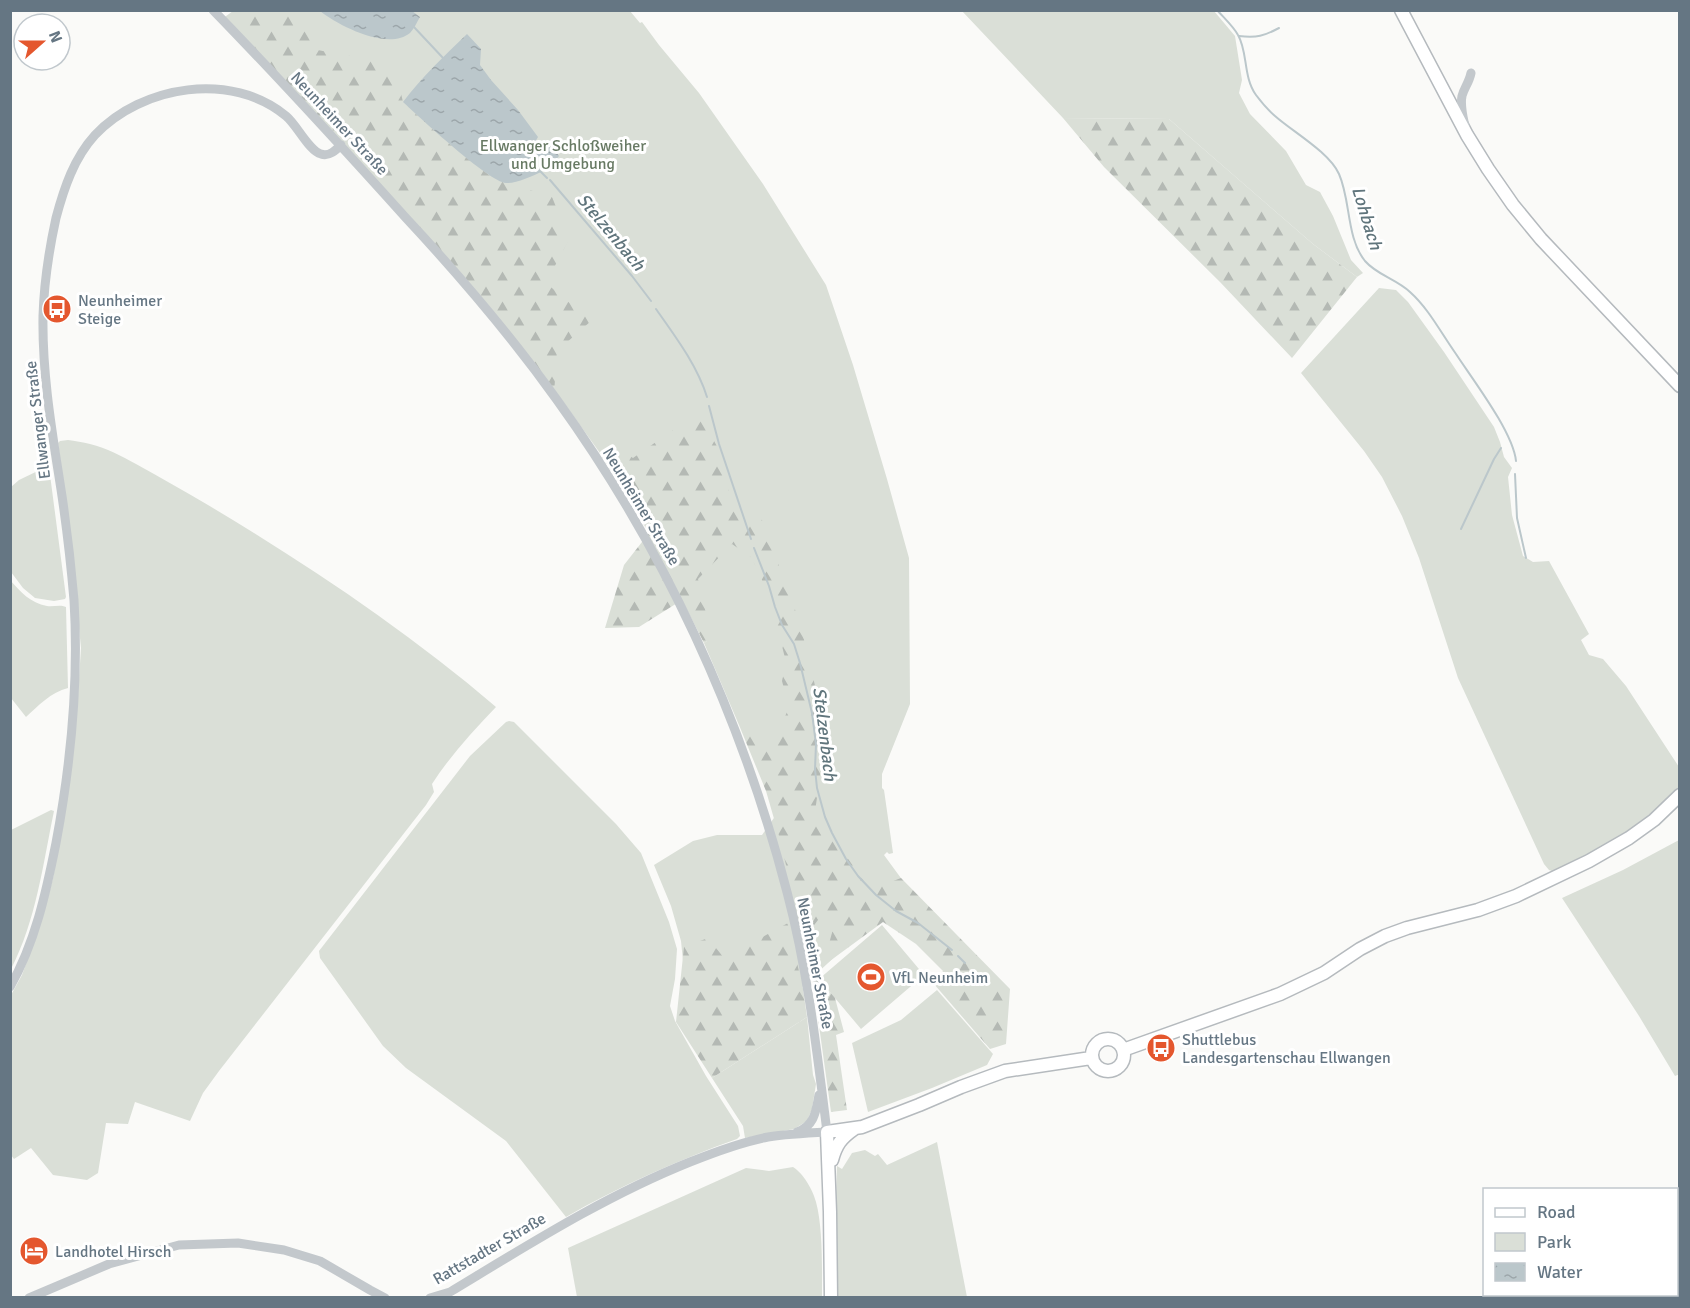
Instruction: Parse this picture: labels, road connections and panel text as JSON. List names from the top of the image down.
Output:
{
  "streets": {
    "street": ["Neunheimer Straße", "Ellwanger Straße", "Rattstadter Straße"]
  },
  "crossings": [
    ["Neunheimer Straße", "Ellwanger Straße"]
  ],
  "water": ["Lohbach", "Stelzenbach"],
  "parks": ["Ellwanger Schloßweiher und Umgebung"],
  "places": {
    "bus stop": ["Neunheimer Steige", "Shuttlebus Landesgartenschau Ellwangen"],
    "sports": ["VfL Neunheim"],
    "hotel": ["Landhotel Hirsch"]
  },
  "legend": ["Road", "Park", "Water"],
  "north": "right"
}
